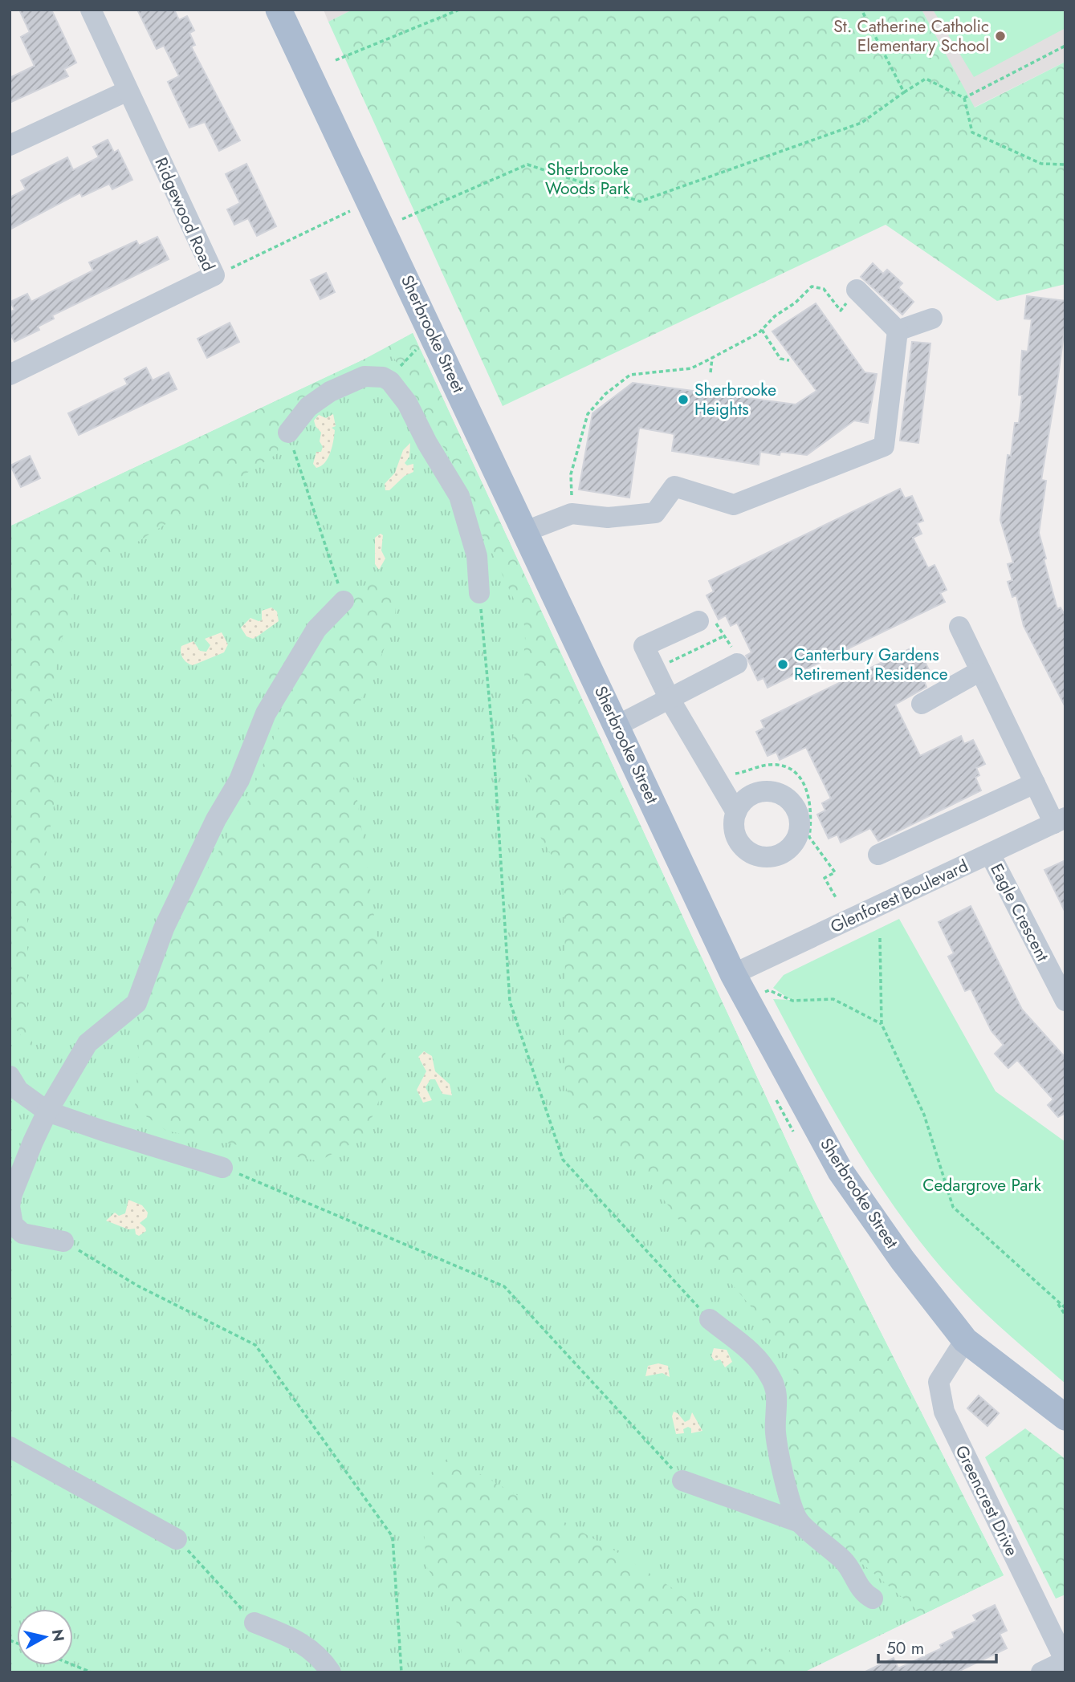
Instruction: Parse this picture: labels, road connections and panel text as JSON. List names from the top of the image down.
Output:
{
  "streets": {
    "main road": ["Sherbrooke Street"],
    "street": [
      "Ridgewood Road",
      "Glenforest Boulevard",
      "Eagle Crescent",
      "Greencrest Drive"
    ]
  },
  "crossings": [
    ["Sherbrooke Street", "Glenforest Boulevard"],
    ["Sherbrooke Street", "Greencrest Drive"],
    ["Glenforest Boulevard", "Eagle Crescent"]
  ],
  "parks": ["Sherbrooke Woods Park", "Cedargrove Park"],
  "places": ["St. Catherine Catholic Elementary School", "Sherbrooke Heights", "Canterbury Gardens Retirement Residence"],
  "scale_bar": "50 m",
  "north": "right"
}
